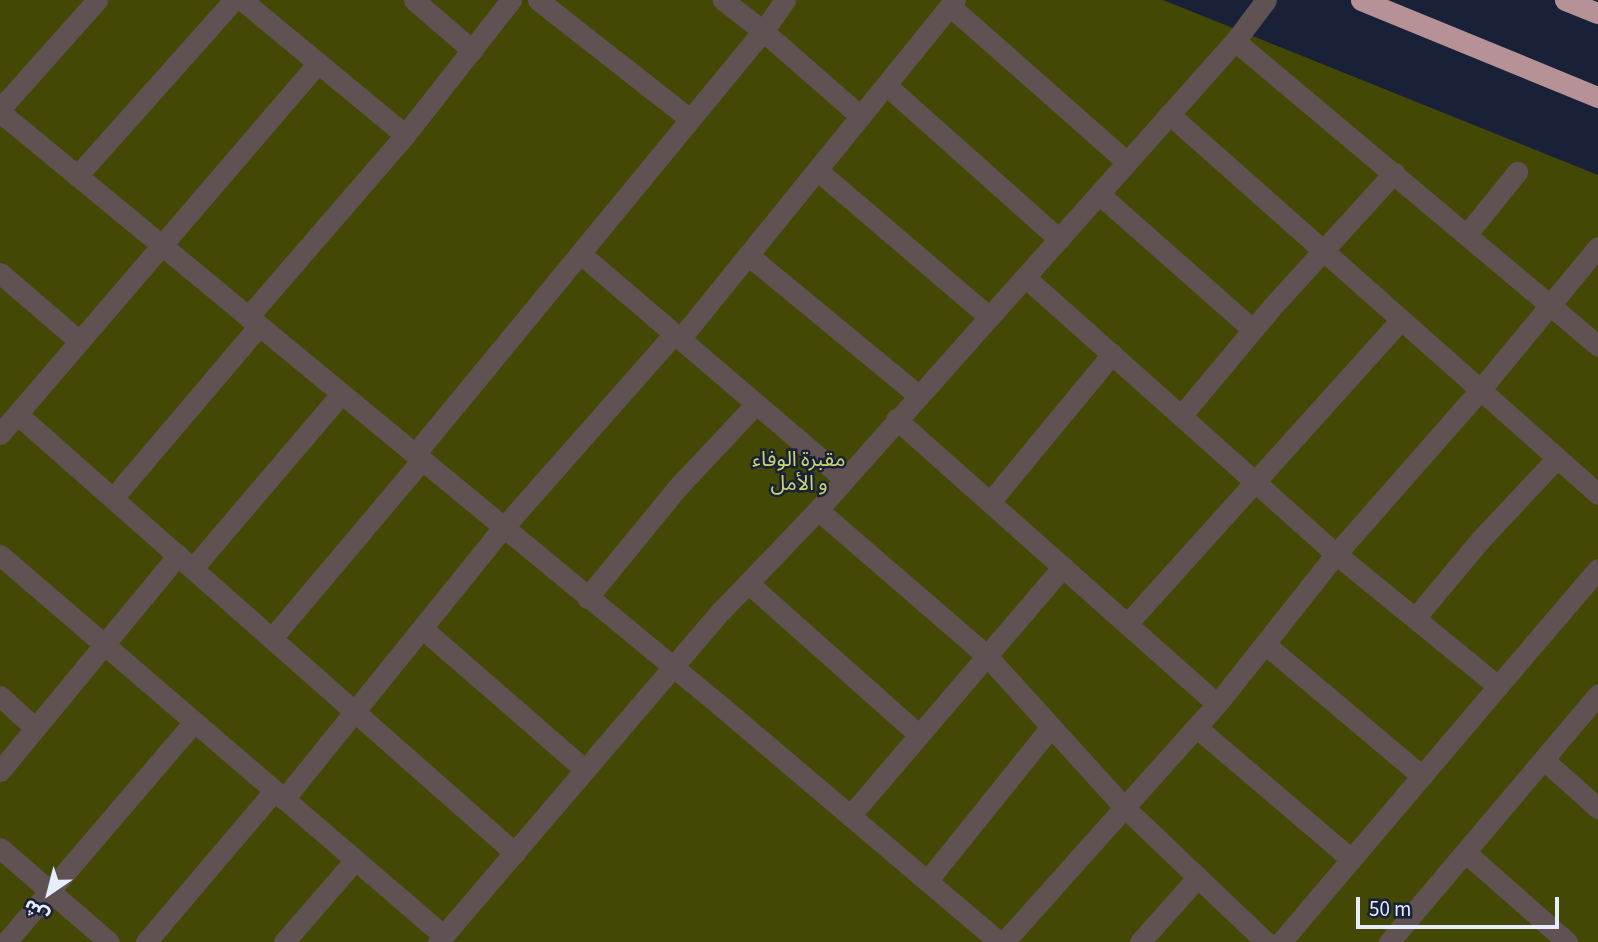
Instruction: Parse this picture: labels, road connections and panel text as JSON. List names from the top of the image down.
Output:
{
  "parks": ["مقبرة الوفاء و الأمل"],
  "scale_bar": "50 m",
  "north": "bottom left"
}
